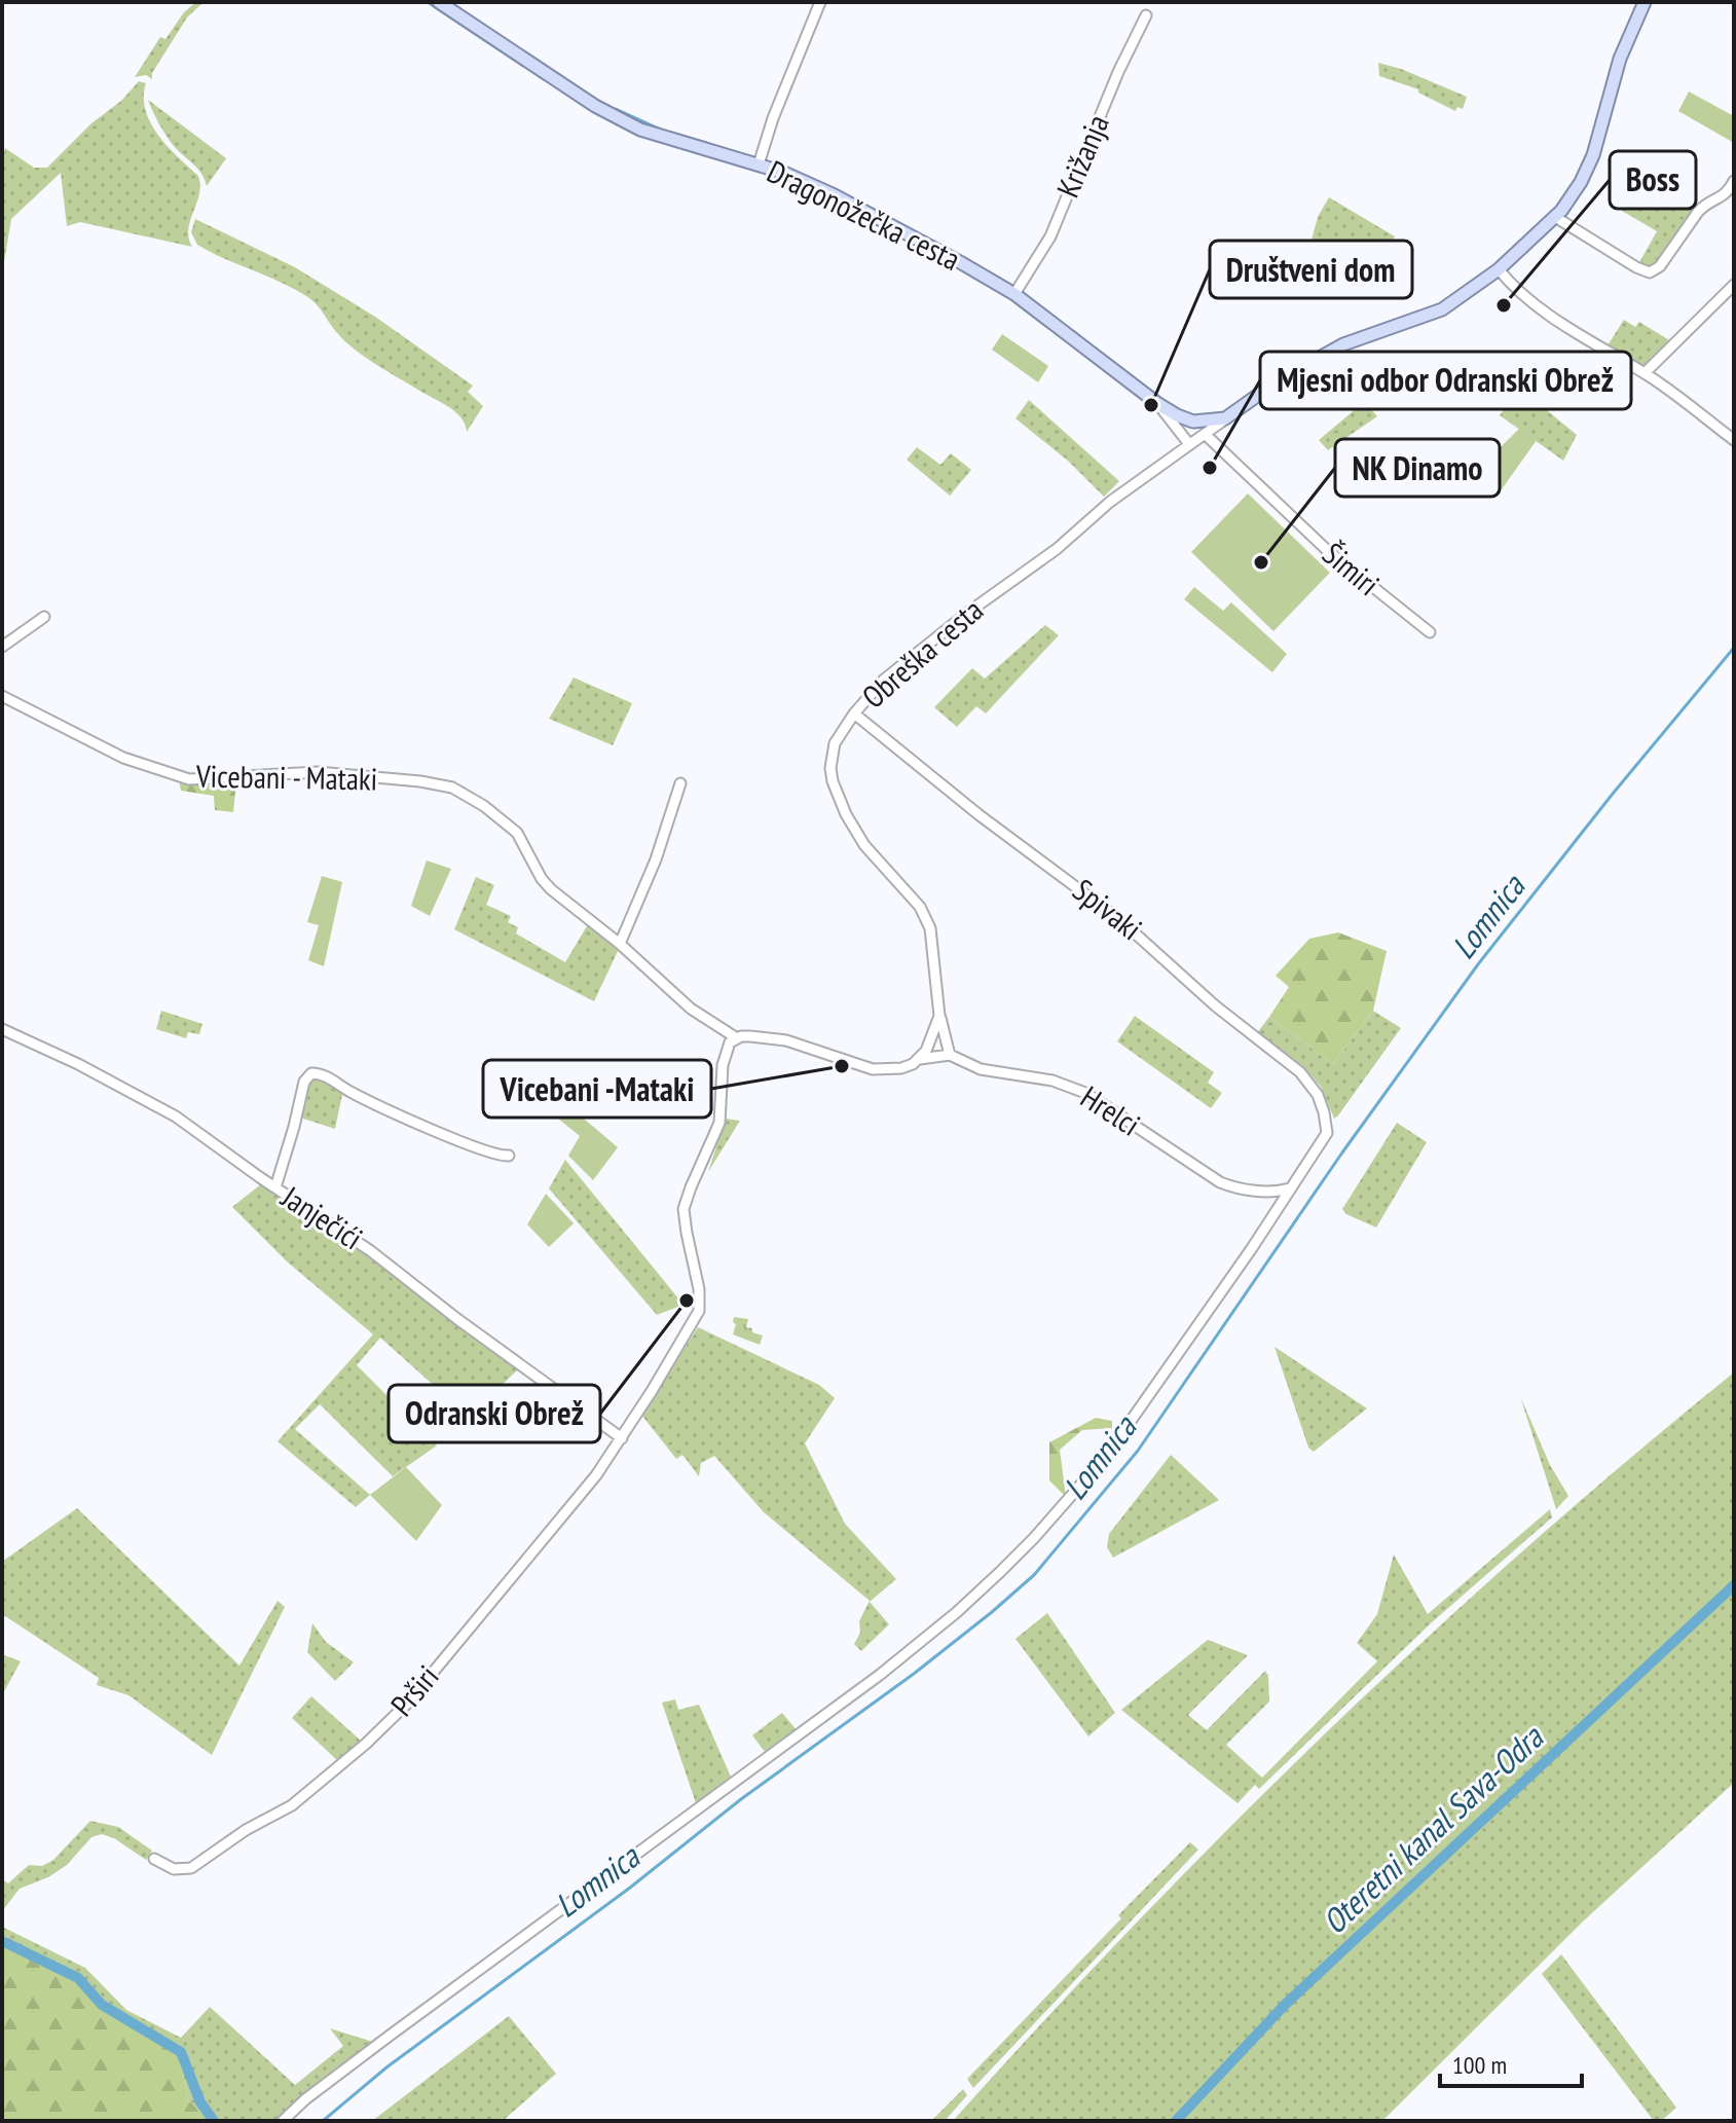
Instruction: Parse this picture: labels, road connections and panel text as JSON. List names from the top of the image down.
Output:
{
  "streets": {
    "main road": ["Dragonožečka cesta", "Obreška cesta"],
    "street": [
      "Križanja",
      "Šimiri",
      "Vicebani - Mataki",
      "Spivaki",
      "Hrelci",
      "Janječići",
      "Prširi"
    ]
  },
  "crossings": [
    ["Križanja", "Dragonožečka cesta"],
    ["Dragonožečka cesta", "Obreška cesta"],
    ["Šimiri", "Obreška cesta"],
    ["Obreška cesta", "Spivaki"],
    ["Spivaki", "Hrelci"],
    ["Janječići", "Prširi"]
  ],
  "water": ["Lomnica", "Oteretni kanal Sava-Odra"],
  "places": [
    "Boss",
    "Društveni dom",
    "Mjesni odbor Odranski Obrež",
    "NK Dinamo",
    "Vicebani -Mataki",
    "Odranski Obrež"
  ],
  "scale_bar": "100 m"
}
